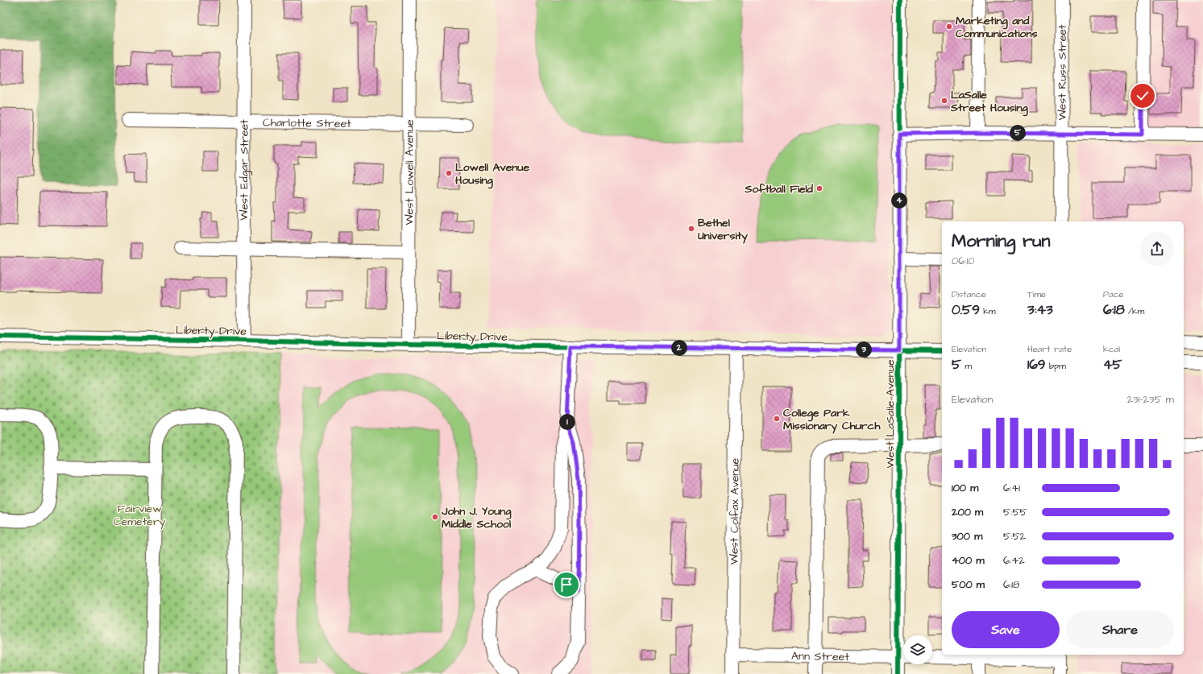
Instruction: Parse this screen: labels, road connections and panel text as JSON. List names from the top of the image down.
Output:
{
  "streets": {
    "street": [
      "West Russ Street",
      "Charlotte Street",
      "West Edgar Street",
      "West Lowell Avenue",
      "Liberty Drive",
      "West LaSalle Avenue",
      "West Colfax Avenue",
      "Ann Street"
    ]
  },
  "crossings": [
    ["Charlotte Street", "West Edgar Street"],
    ["Charlotte Street", "West Lowell Avenue"],
    ["West Edgar Street", "Liberty Drive"],
    ["West Lowell Avenue", "Liberty Drive"],
    ["Liberty Drive", "West LaSalle Avenue"],
    ["Liberty Drive", "West Colfax Avenue"],
    ["West LaSalle Avenue", "Ann Street"],
    ["West Colfax Avenue", "Ann Street"]
  ],
  "parks": ["Fairview Cemetery"],
  "places": [
    "Marketing and Communications",
    "LaSalle Street Housing",
    "Lowell Avenue Housing",
    "Softball Field",
    "Bethel University",
    "College Park Missionary Church",
    "John J. Young Middle School"
  ],
  "page": {
    "pins": [
      "5",
      "4",
      "2",
      "3",
      "1"
    ],
    "heading": ["Morning run", "06:10"],
    "stats": [
      ["Distance", "0.59 km"],
      ["Time", "3:43"],
      ["Pace", "6:18 /km"],
      ["Elevation", "5 m"],
      ["Heart rate", "169 bpm"],
      ["kcal", "45"]
    ],
    "chart": ["Elevation", "231–235 m"],
    "list": [
      {
        "name": "100 m",
        "note": "6:41"
      },
      {
        "name": "200 m",
        "note": "5:55"
      },
      {
        "name": "300 m",
        "note": "5:52"
      },
      {
        "name": "400 m",
        "note": "6:42"
      },
      {
        "name": "500 m",
        "note": "6:18"
      }
    ],
    "buttons": ["Save", "Share"]
  }
}
